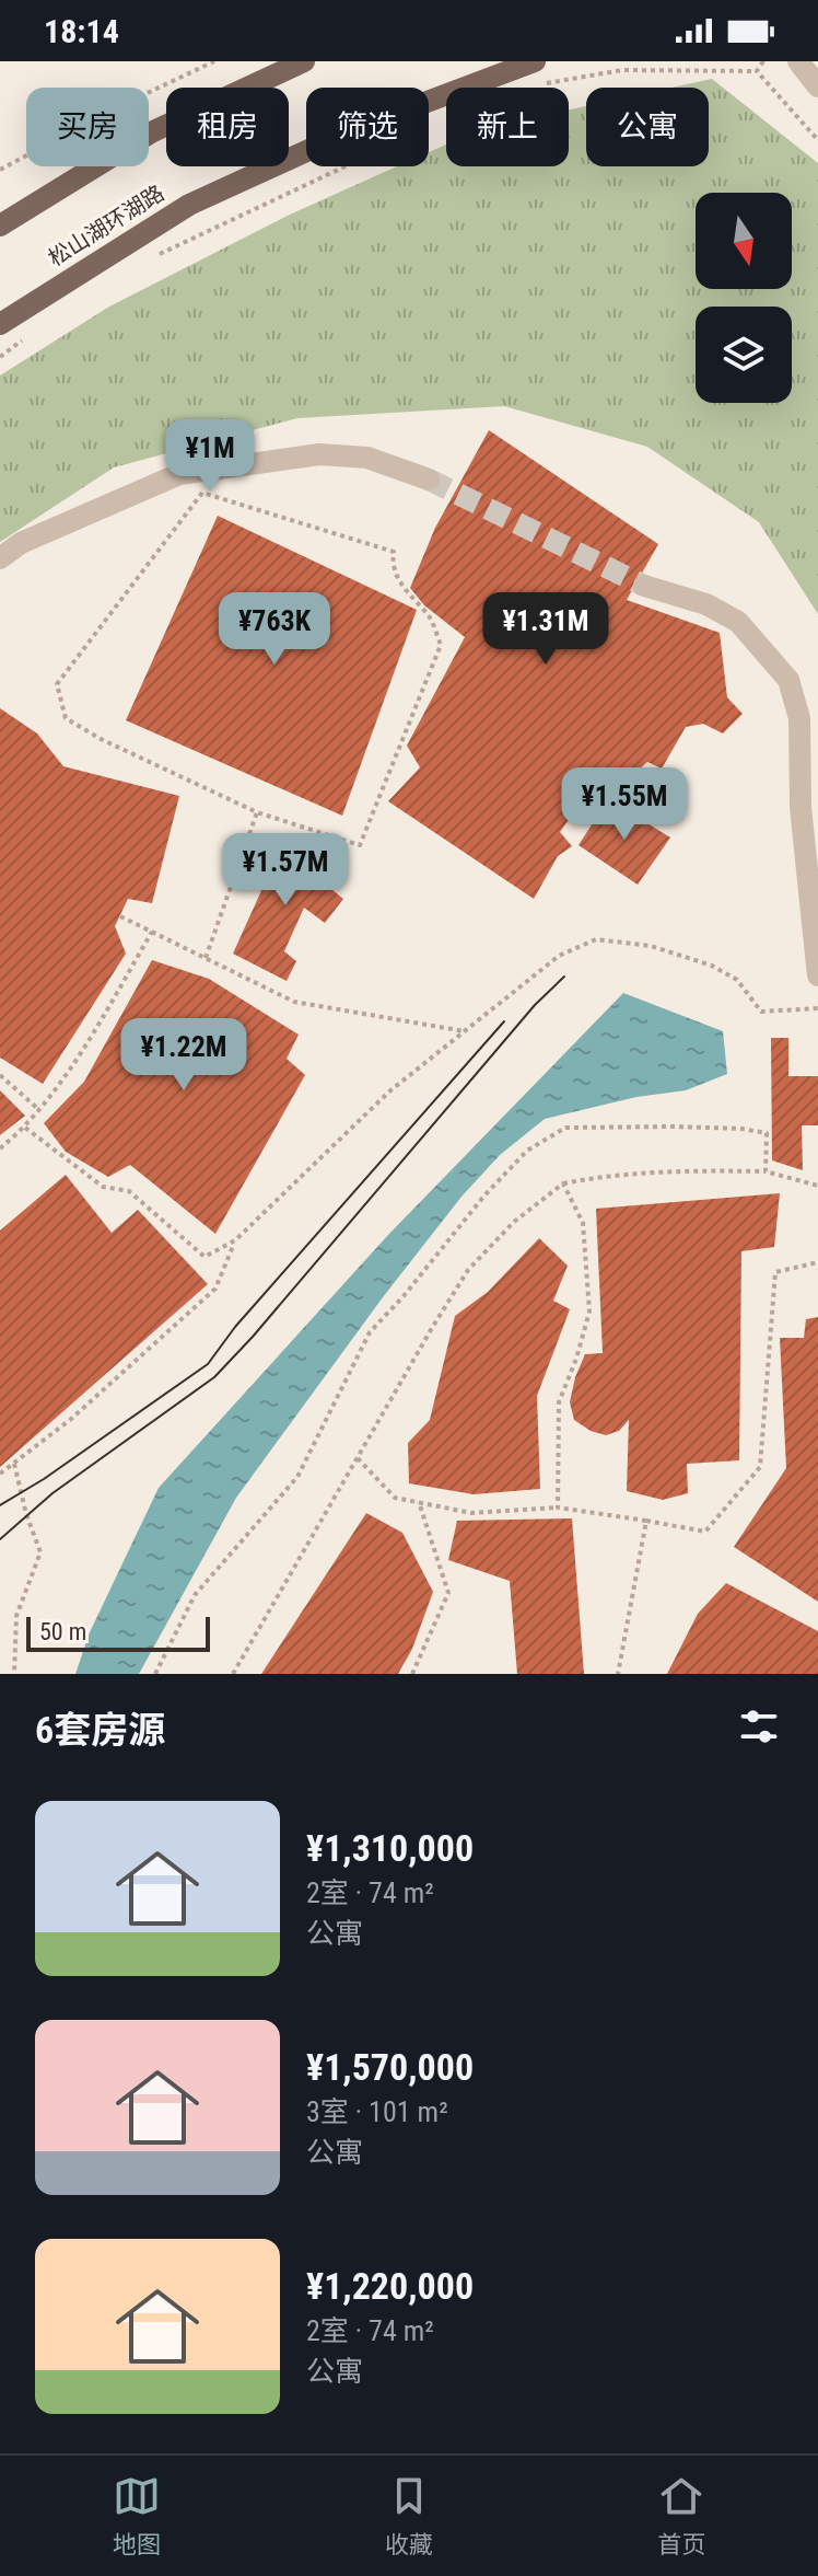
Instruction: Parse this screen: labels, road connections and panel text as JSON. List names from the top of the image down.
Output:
{
  "streets": {
    "main road": ["松山湖环湖路"]
  },
  "scale_bar": "50 m",
  "north": "bottom",
  "page": {
    "status": "18:14",
    "chip": [
      "买房",
      "租房",
      "筛选",
      "新上",
      "公寓"
    ],
    "price": [
      "¥1M",
      "¥763K",
      "¥1.31M",
      "¥1.55M",
      "¥1.57M",
      "¥1.22M"
    ],
    "scale": "50 m",
    "heading": "6套房源",
    "list": [
      {
        "name": "¥1,310,000",
        "note": "2室 · 74 m² · 公寓"
      },
      {
        "name": "¥1,570,000",
        "note": "3室 · 101 m² · 公寓"
      },
      {
        "name": "¥1,220,000",
        "note": "2室 · 74 m² · 公寓"
      }
    ],
    "tabs": ["地图", "收藏", "首页"]
  }
}
